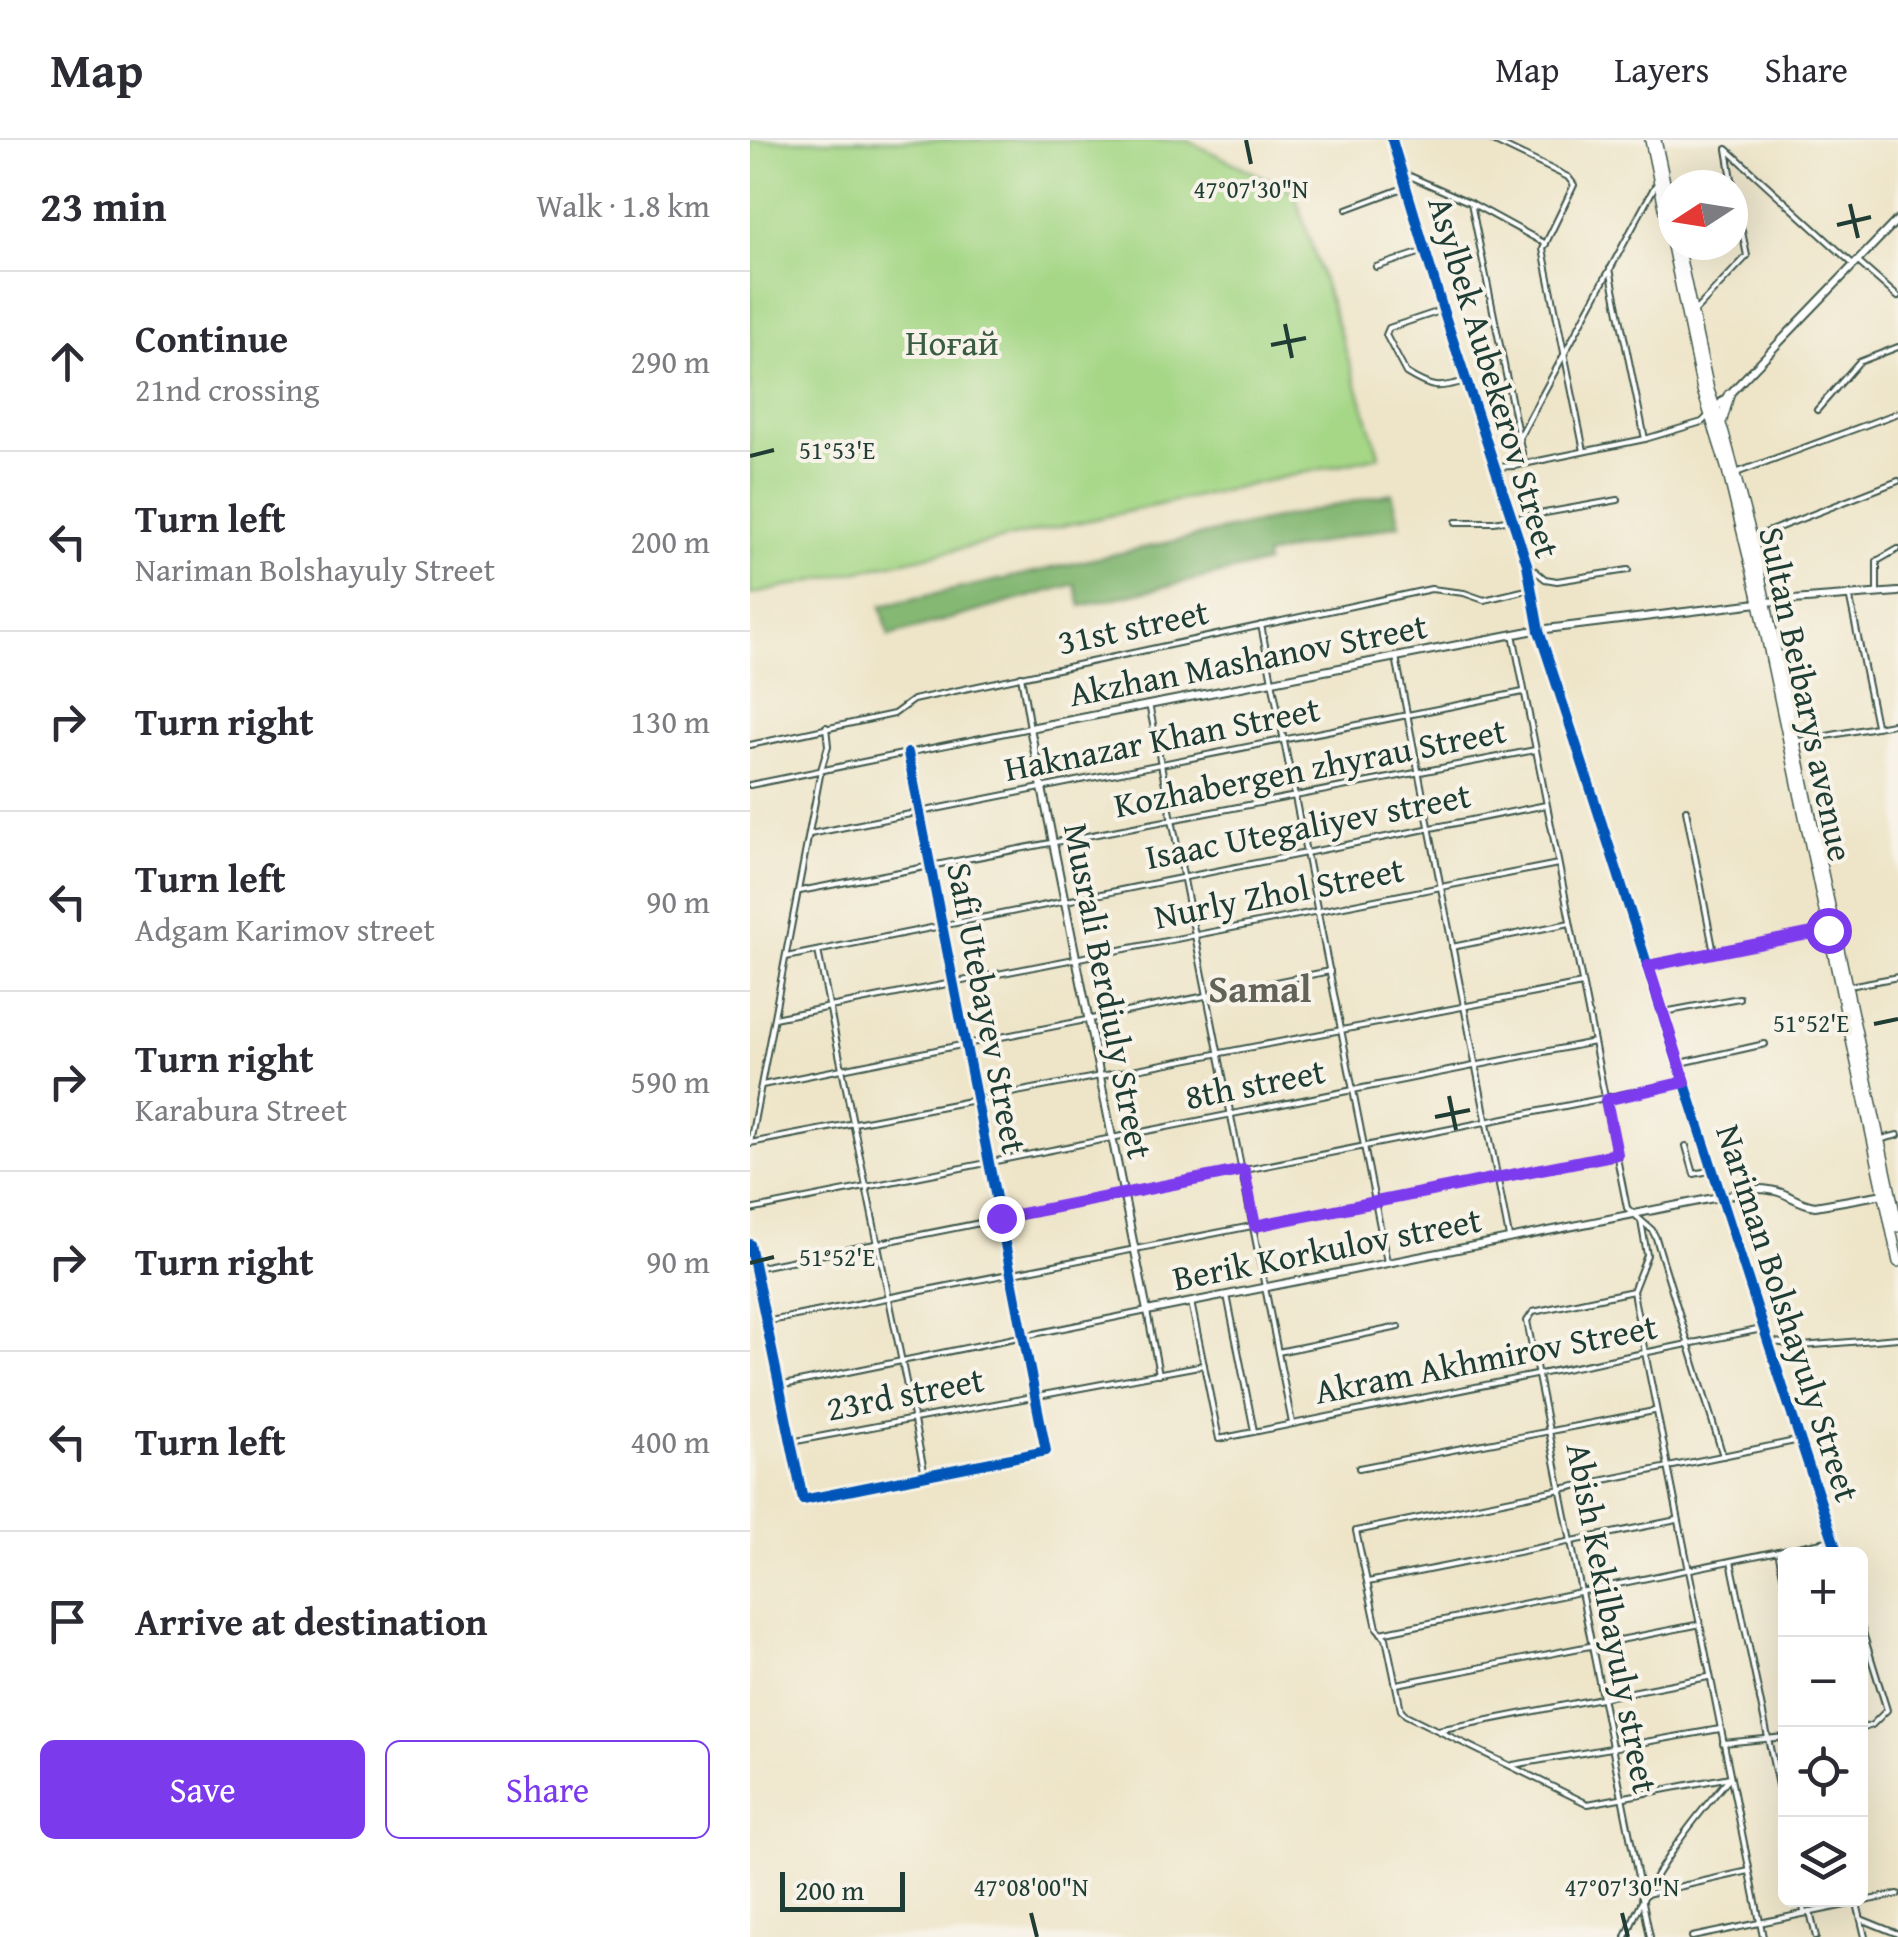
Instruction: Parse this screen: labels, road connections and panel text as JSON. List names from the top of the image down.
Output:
{
  "streets": {
    "main road": ["Sultan Beibarys avenue"],
    "street": [
      "Asylbek Aubekerov Street",
      "31st street",
      "Akzhan Mashanov Street",
      "Haknazar Khan Street",
      "Kozhabergen zhyrau Street",
      "Isaac Utegaliyev street",
      "Nurly Zhol Street",
      "Musrali Berdiuly Street",
      "Safi Utebayev Street",
      "8th street",
      "Berik Korkulov street",
      "Nariman Bolshayuly Street",
      "Akram Akhmirov Street",
      "23rd street",
      "Abish Kekilbayuly street"
    ]
  },
  "crossings": [
    ["Asylbek Aubekerov Street", "31st street"],
    ["Asylbek Aubekerov Street", "Akzhan Mashanov Street"],
    ["Asylbek Aubekerov Street", "Nariman Bolshayuly Street"],
    ["31st street", "Musrali Berdiuly Street"],
    ["Akzhan Mashanov Street", "Sultan Beibarys avenue"],
    ["Akzhan Mashanov Street", "Musrali Berdiuly Street"],
    ["Akzhan Mashanov Street", "Safi Utebayev Street"],
    ["Akzhan Mashanov Street", "Nariman Bolshayuly Street"],
    ["Sultan Beibarys avenue", "Berik Korkulov street"],
    ["Haknazar Khan Street", "Musrali Berdiuly Street"],
    ["Haknazar Khan Street", "Safi Utebayev Street"],
    ["Kozhabergen zhyrau Street", "Musrali Berdiuly Street"],
    ["Kozhabergen zhyrau Street", "Safi Utebayev Street"],
    ["Isaac Utegaliyev street", "Musrali Berdiuly Street"],
    ["Isaac Utegaliyev street", "Safi Utebayev Street"],
    ["Nurly Zhol Street", "Musrali Berdiuly Street"],
    ["Nurly Zhol Street", "Safi Utebayev Street"],
    ["Musrali Berdiuly Street", "8th street"],
    ["Musrali Berdiuly Street", "Berik Korkulov street"],
    ["Musrali Berdiuly Street", "23rd street"],
    ["Safi Utebayev Street", "8th street"],
    ["Safi Utebayev Street", "Berik Korkulov street"],
    ["Safi Utebayev Street", "23rd street"],
    ["Berik Korkulov street", "Nariman Bolshayuly Street"],
    ["Nariman Bolshayuly Street", "Akram Akhmirov Street"],
    ["Akram Akhmirov Street", "23rd street"],
    ["Akram Akhmirov Street", "Abish Kekilbayuly street"]
  ],
  "districts": ["Samal"],
  "parks": ["Ноғай"],
  "scale_bar": "200 m",
  "north": "left",
  "page": {
    "header": "Map",
    "nav": ["Map", "Layers", "Share"],
    "heading": ["23 min", "Walk · 1.8 km"],
    "list": [
      ["Continue", "21nd crossing", "290 m"],
      ["Turn left", "Nariman Bolshayuly Street", "200 m"],
      ["Turn right", "130 m"],
      ["Turn left", "Adgam Karimov street", "90 m"],
      ["Turn right", "Karabura Street", "590 m"],
      ["Turn right", "90 m"],
      ["Turn left", "400 m"],
      "Arrive at destination"
    ],
    "map_buttons": ["+", "−"],
    "buttons": ["Save", "Share"],
    "scale": "200 m"
  },
  "coordinates": [
    "47°07'30\"N",
    "51°53'E",
    "51°52'E",
    "47°08'00\"N"
  ]
}
